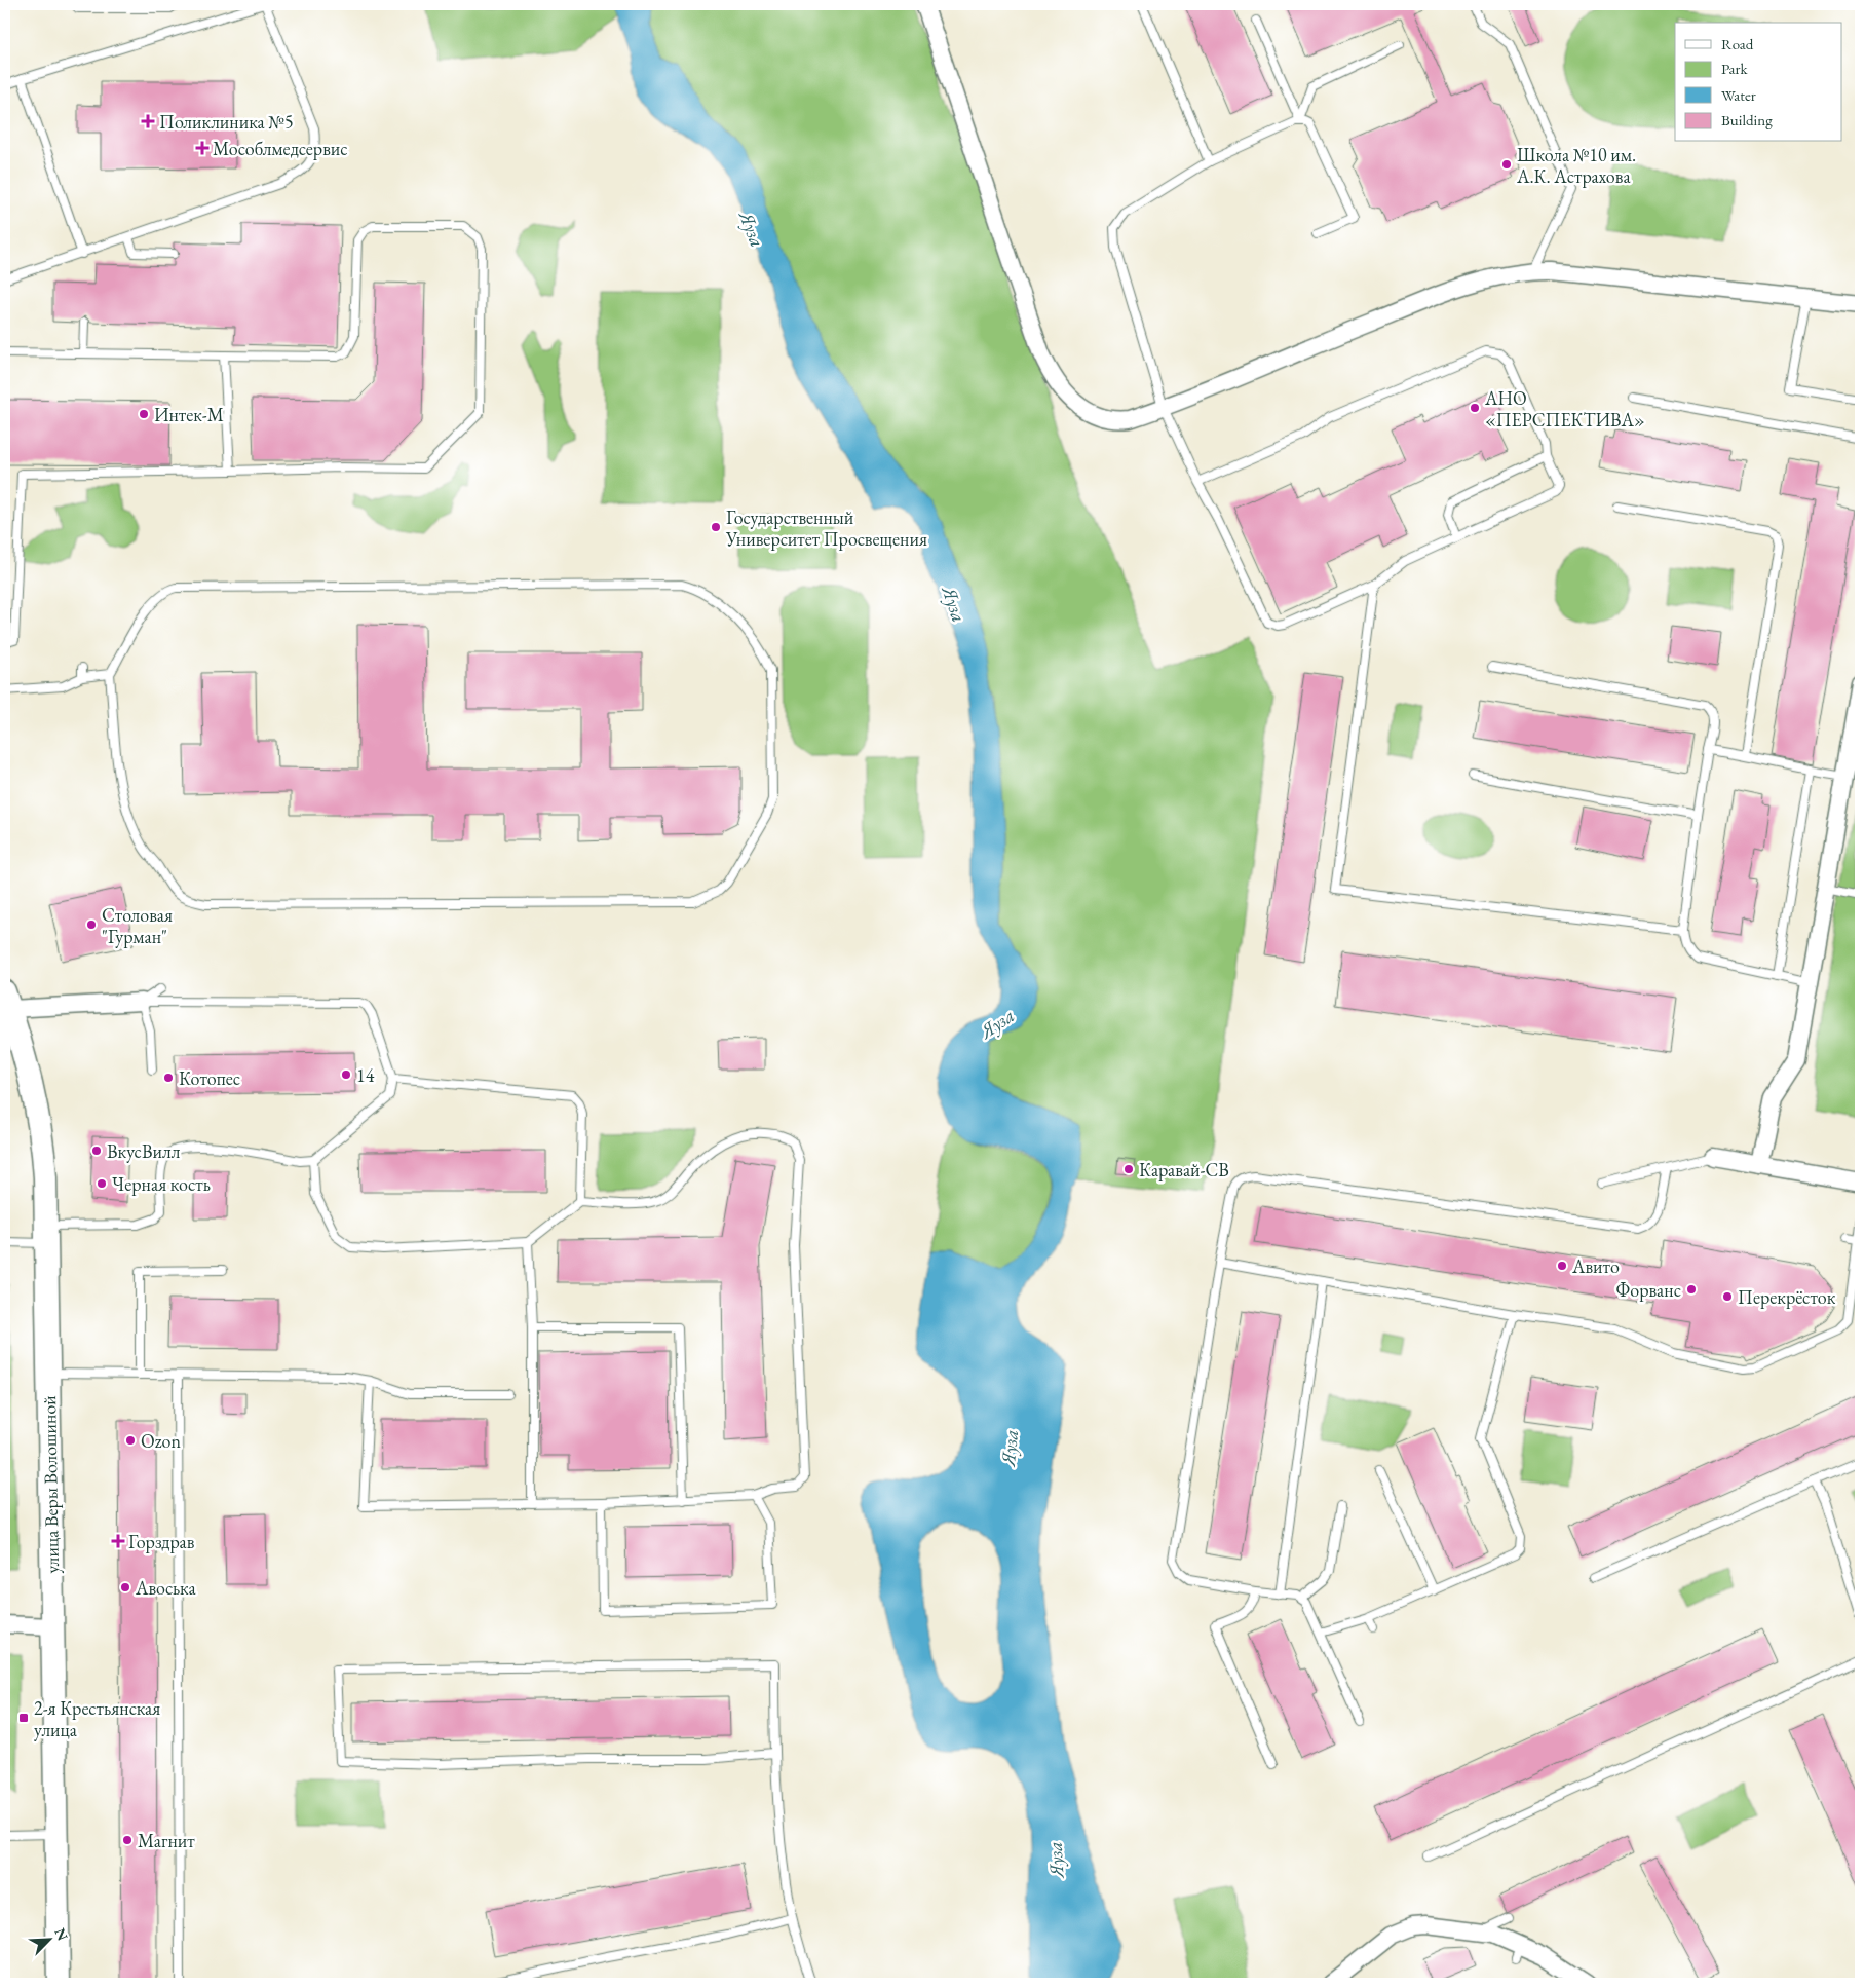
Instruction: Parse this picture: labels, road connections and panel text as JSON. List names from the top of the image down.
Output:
{
  "streets": {
    "street": ["улица Веры Волошиной"]
  },
  "water": ["Яуза"],
  "places": {
    "health": ["Поликлиника №5", "Мособлмедсервис", "Горздрав"],
    "other": [
      "Школа №10 им. А.К. Астрахова",
      "АНО «ПЕРСПЕКТИВА»",
      "Интек-М",
      "Государственный Университет Просвещения",
      "Столовая \"Гурман\"",
      "14",
      "Котопес",
      "ВкусВилл",
      "Каравай-СВ",
      "Черная кость",
      "Авито",
      "Форванс",
      "Перекрёсток",
      "Ozon",
      "Авоська",
      "Магнит"
    ],
    "transit": ["2-я Крестьянская улица"]
  },
  "legend": [
    "Road",
    "Park",
    "Water",
    "Building"
  ],
  "north": "top right"
}
